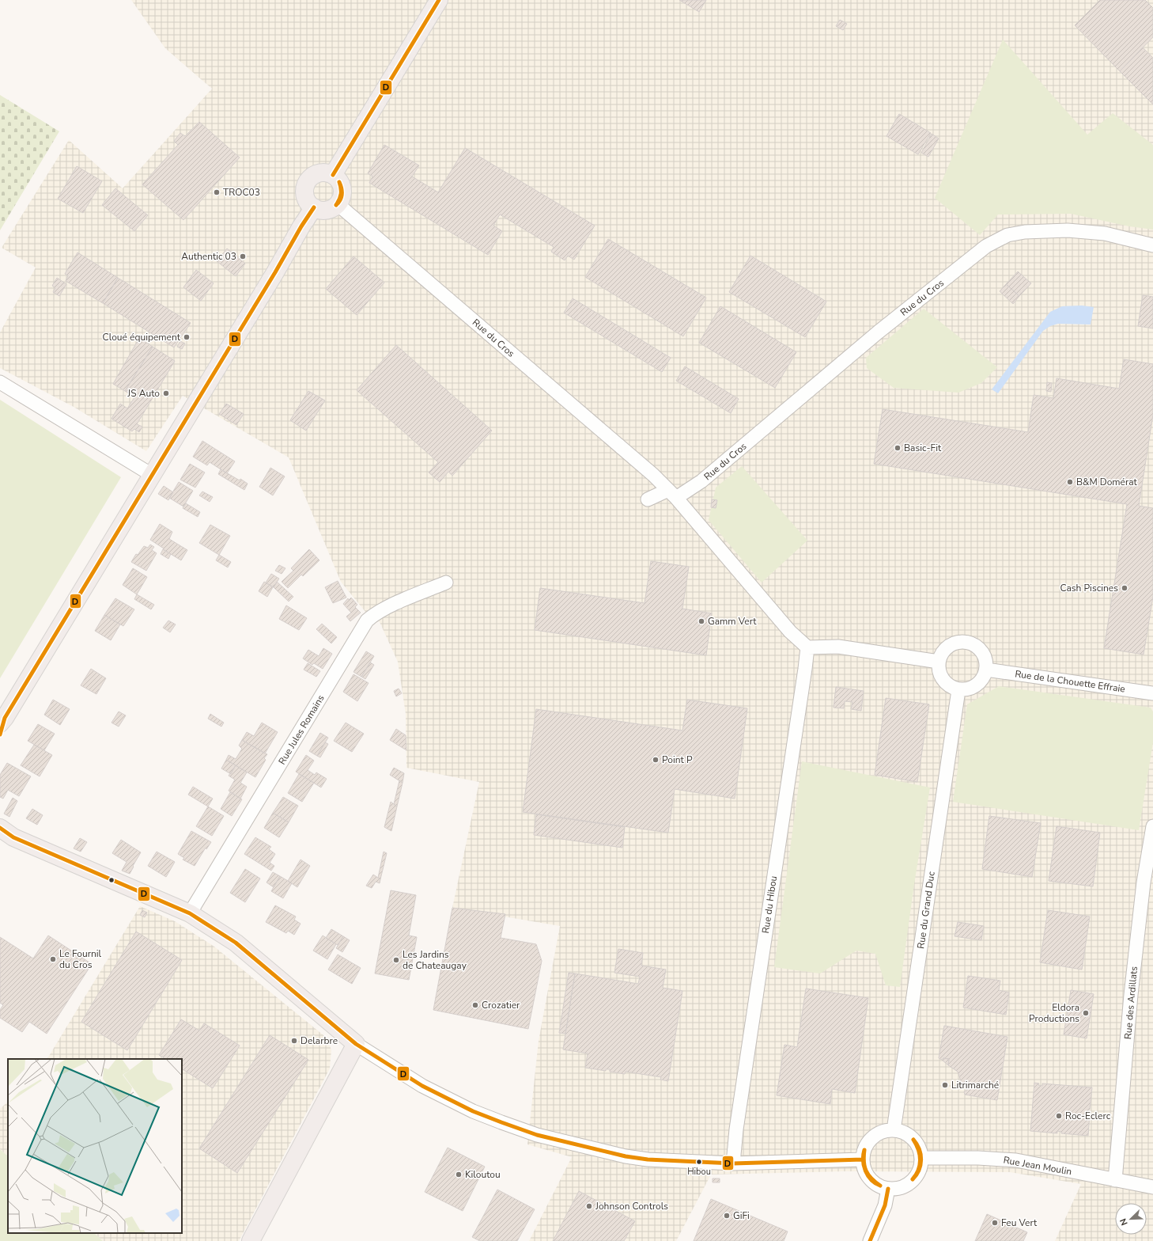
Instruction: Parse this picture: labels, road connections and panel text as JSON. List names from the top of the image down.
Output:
{
  "streets": {
    "street": [
      "Rue du Cros",
      "Rue de la Chouette Effraie",
      "Rue Jules Romains",
      "Rue du Hibou",
      "Rue du Grand Duc",
      "Rue des Ardillats",
      "Rue Jean Moulin"
    ]
  },
  "crossings": [
    ["Rue de la Chouette Effraie", "Rue du Grand Duc"],
    ["Rue du Grand Duc", "Rue Jean Moulin"],
    ["Rue des Ardillats", "Rue Jean Moulin"]
  ],
  "places": [
    "TROC03",
    "Authentic 03",
    "Cloué équipement",
    "JS Auto",
    "Basic-Fit",
    "B&M Domérat",
    "Cash Piscines",
    "Gamm Vert",
    "Point P",
    "Le Fournil du Cros",
    "Les Jardins de Chateaugay",
    "Crozatier",
    "Eldora Productions",
    "Delarbre",
    "Litrimarché",
    "Roc-Eclerc",
    "Hibou",
    "Kiloutou",
    "Johnson Controls",
    "GiFi",
    "Feu Vert"
  ],
  "lines": ["transit line D"],
  "north": "bottom left"
}
